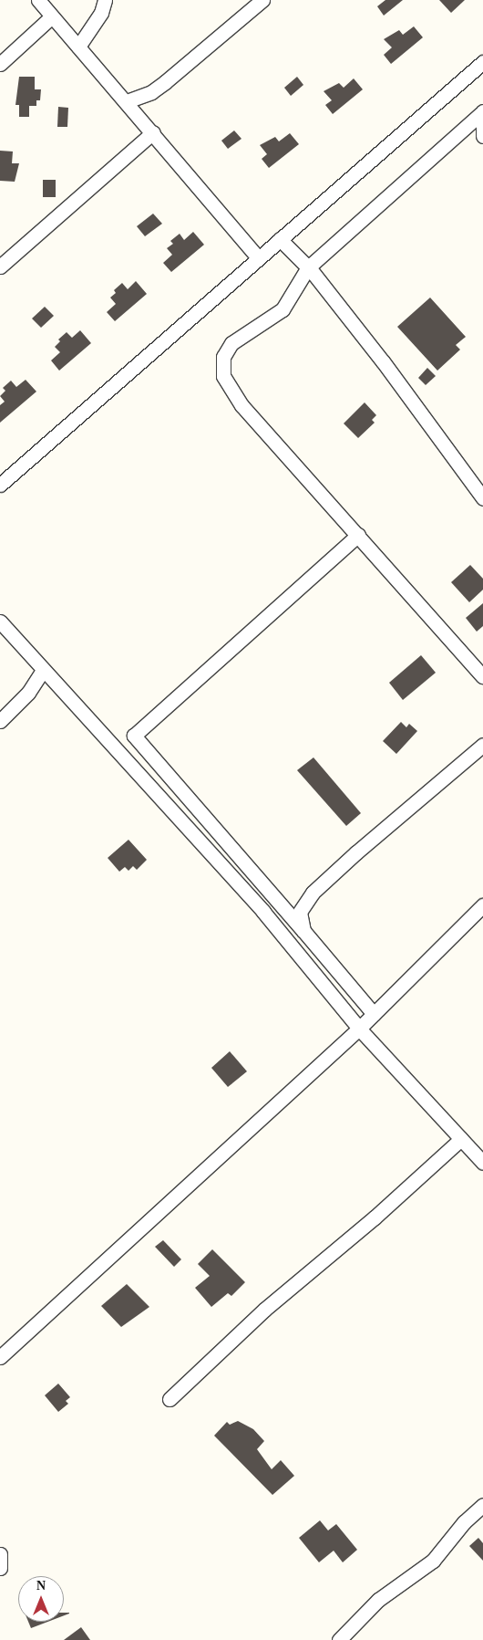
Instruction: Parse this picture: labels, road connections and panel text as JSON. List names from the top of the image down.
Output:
{
  "north": "top"
}
